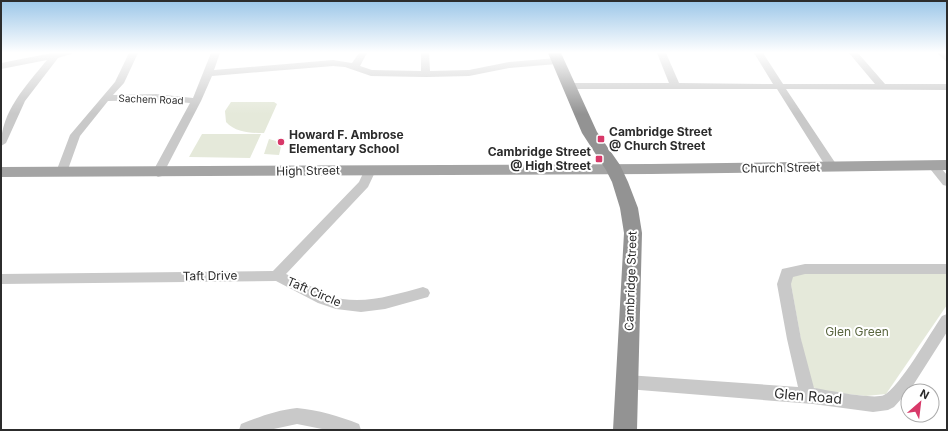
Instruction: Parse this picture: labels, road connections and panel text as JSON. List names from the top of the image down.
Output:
{
  "streets": {
    "highway": ["Cambridge Street"],
    "main road": ["Church Street", "High Street"],
    "street": [
      "Sachem Road",
      "Taft Drive",
      "Taft Circle",
      "Glen Road"
    ]
  },
  "crossings": [
    ["Church Street", "High Street"],
    ["Church Street", "Cambridge Street"],
    ["High Street", "Cambridge Street"],
    ["Taft Drive", "Taft Circle"],
    ["Cambridge Street", "Glen Road"]
  ],
  "parks": ["Glen Green"],
  "places": {
    "transit": ["Cambridge Street @ Church Street", "Cambridge Street @ High Street"],
    "other": ["Howard F. Ambrose Elementary School"]
  },
  "north": "top right"
}
